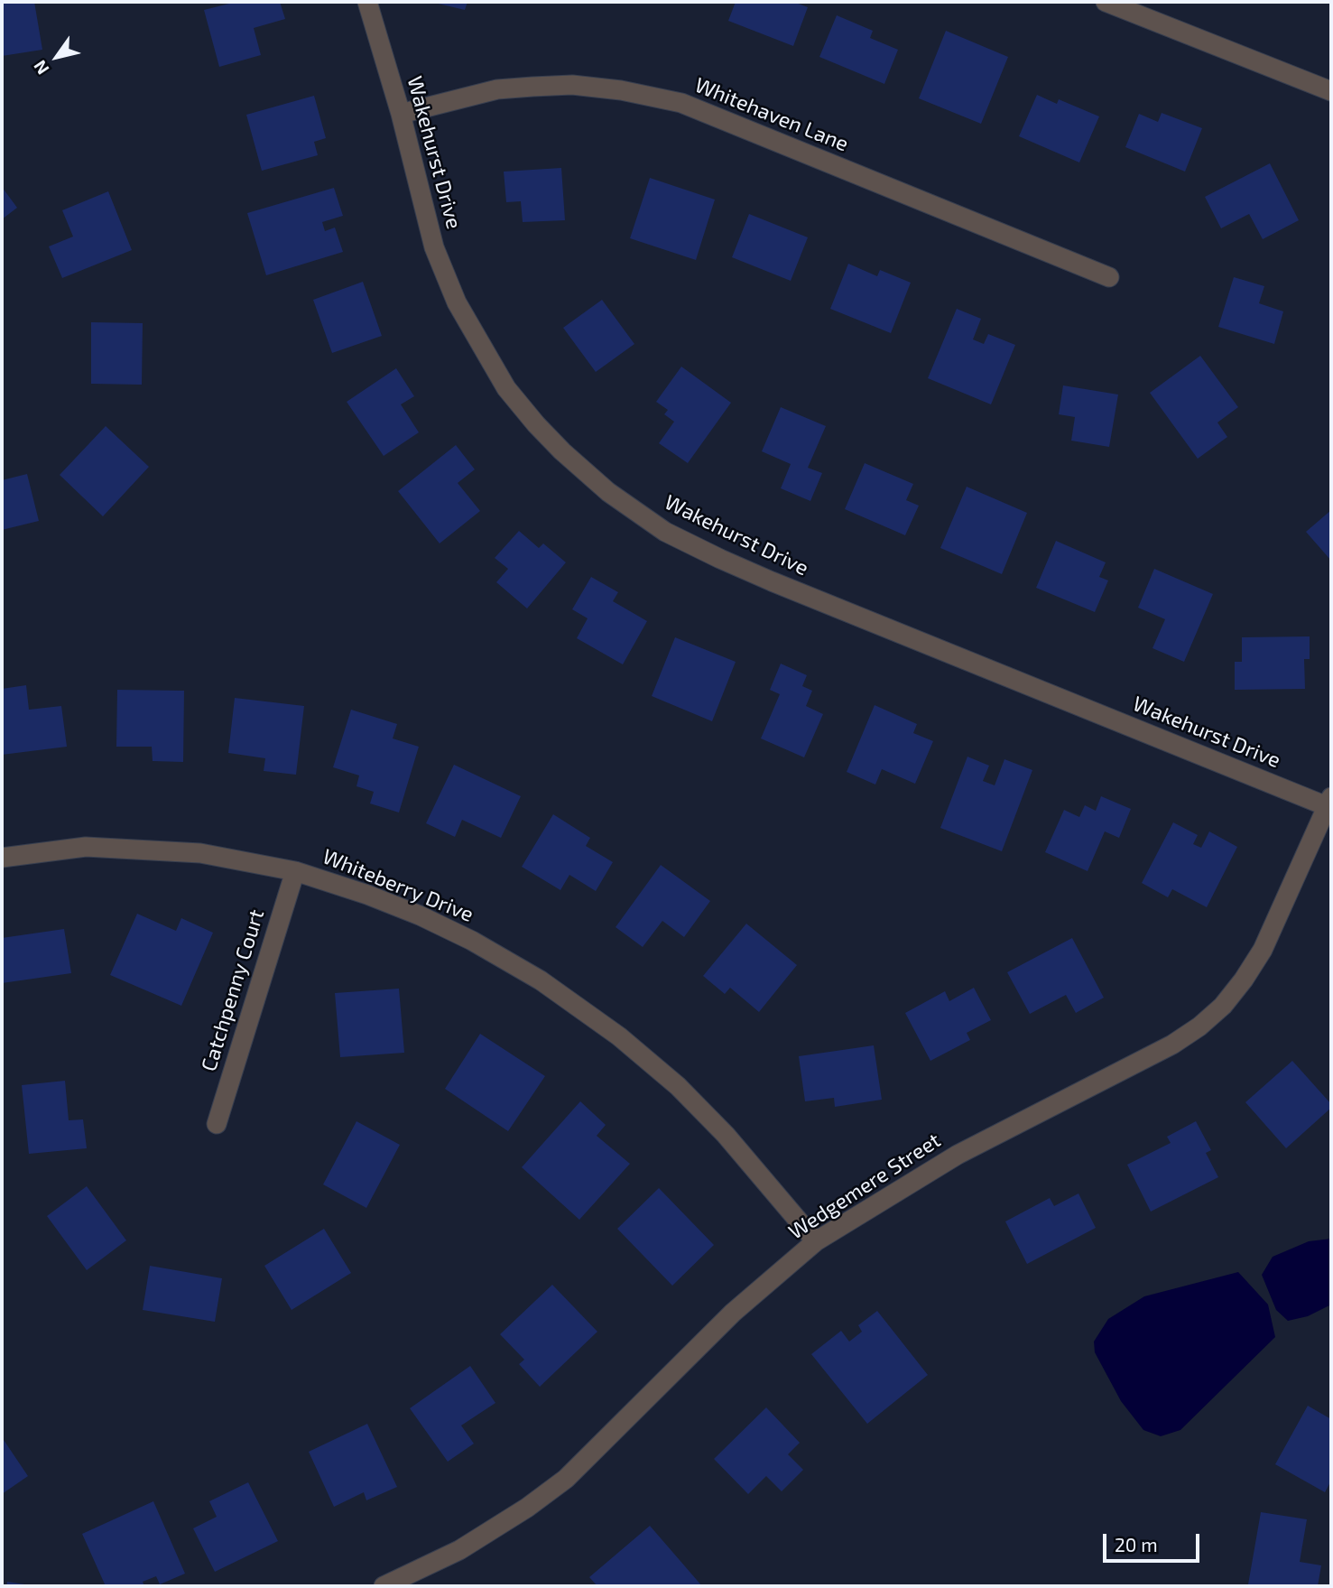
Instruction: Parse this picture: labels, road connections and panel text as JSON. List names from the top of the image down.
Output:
{
  "streets": {
    "street": [
      "Whitehaven Lane",
      "Wakehurst Drive",
      "Whiteberry Drive",
      "Catchpenny Court",
      "Wedgemere Street"
    ]
  },
  "crossings": [
    ["Whitehaven Lane", "Wakehurst Drive"],
    ["Wakehurst Drive", "Wedgemere Street"],
    ["Whiteberry Drive", "Catchpenny Court"],
    ["Whiteberry Drive", "Wedgemere Street"]
  ],
  "scale_bar": "20 m",
  "north": "bottom left"
}
